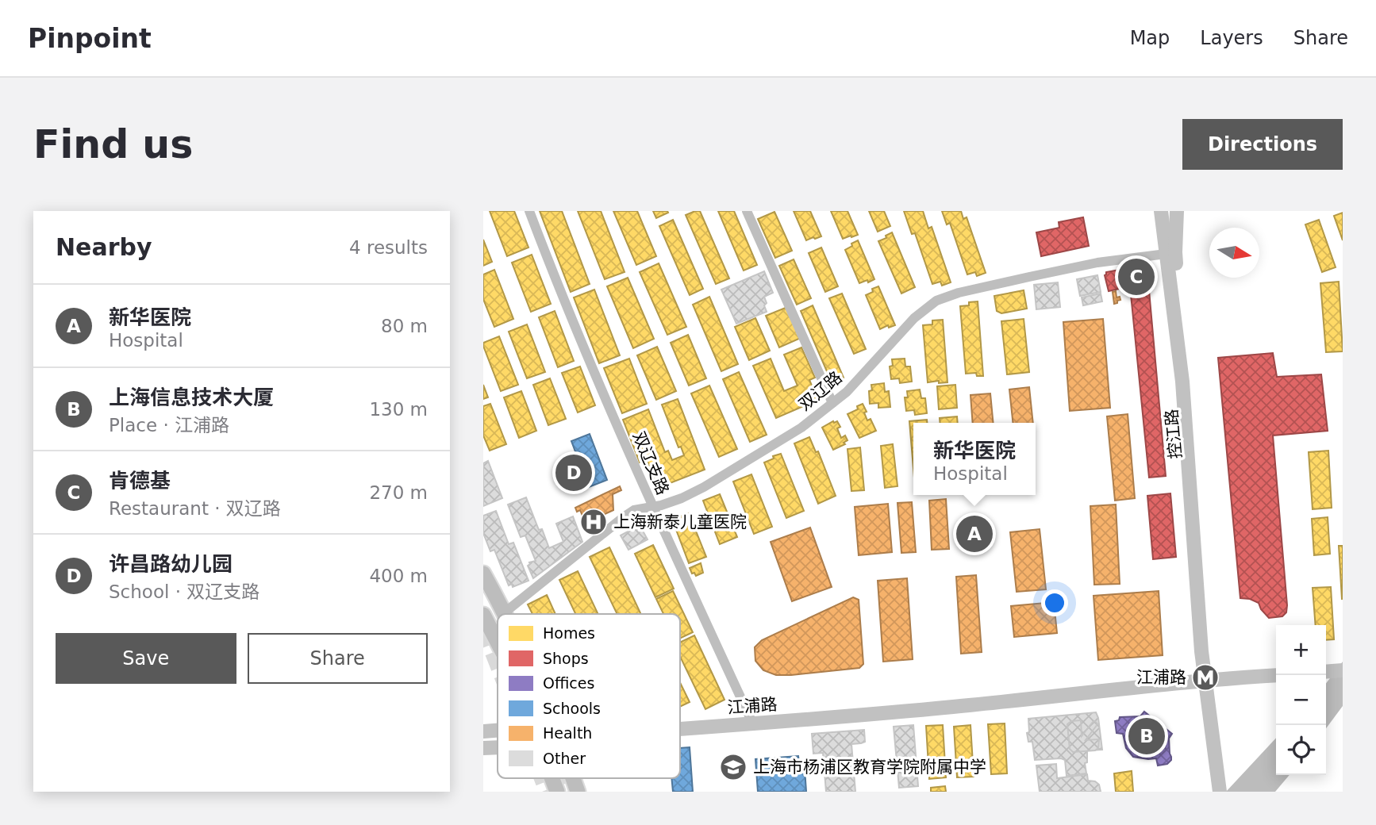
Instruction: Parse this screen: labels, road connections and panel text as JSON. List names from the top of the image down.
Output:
{
  "streets": {
    "main road": ["控江路", "江浦路"],
    "street": ["双辽路", "双辽支路"]
  },
  "crossings": [
    ["双辽路", "控江路"],
    ["双辽路", "双辽支路"],
    ["控江路", "江浦路"],
    ["双辽支路", "江浦路"]
  ],
  "places": {
    "hospital": ["上海新泰儿童医院"],
    "metro station": ["江浦路"],
    "school or university": ["上海市杨浦区教育学院附属中学"]
  },
  "legend": [
    "Homes",
    "Shops",
    "Offices",
    "Schools",
    "Health",
    "Other"
  ],
  "north": "right",
  "page": {
    "header": "Pinpoint",
    "nav": ["Map", "Layers", "Share"],
    "buttons": [
      "Directions",
      ["Save", "Share"]
    ],
    "title": "Find us",
    "heading": ["Nearby", "4 results"],
    "pins": [
      "C",
      "D",
      "A",
      "B"
    ],
    "list": [
      {
        "mark": "A",
        "name": "新华医院",
        "note": "Hospital",
        "value": "80 m"
      },
      {
        "mark": "B",
        "name": "上海信息技术大厦",
        "note": "Place · 江浦路",
        "value": "130 m"
      },
      {
        "mark": "C",
        "name": "肯德基",
        "note": "Restaurant · 双辽路",
        "value": "270 m"
      },
      {
        "mark": "D",
        "name": "许昌路幼儿园",
        "note": "School · 双辽支路",
        "value": "400 m"
      }
    ],
    "popup": ["新华医院", "Hospital"],
    "map_buttons": ["+", "−"]
  }
}
